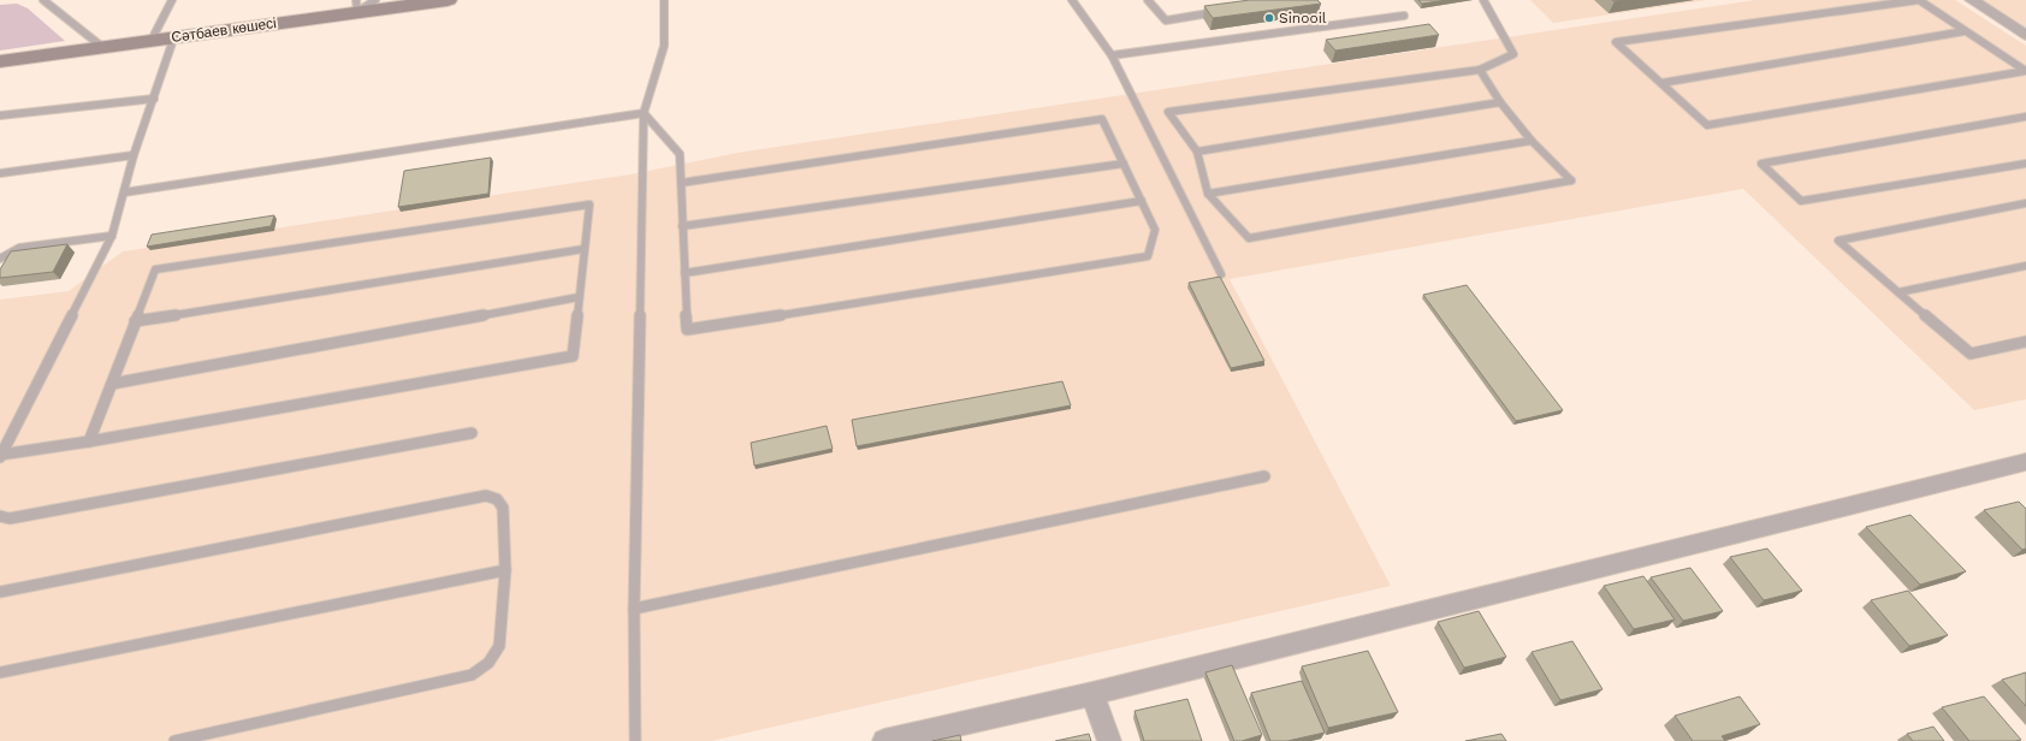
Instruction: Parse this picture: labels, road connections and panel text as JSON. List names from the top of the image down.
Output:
{
  "streets": {
    "main road": ["Сәтбаев көшесі"]
  },
  "places": ["Sinooil"]
}
